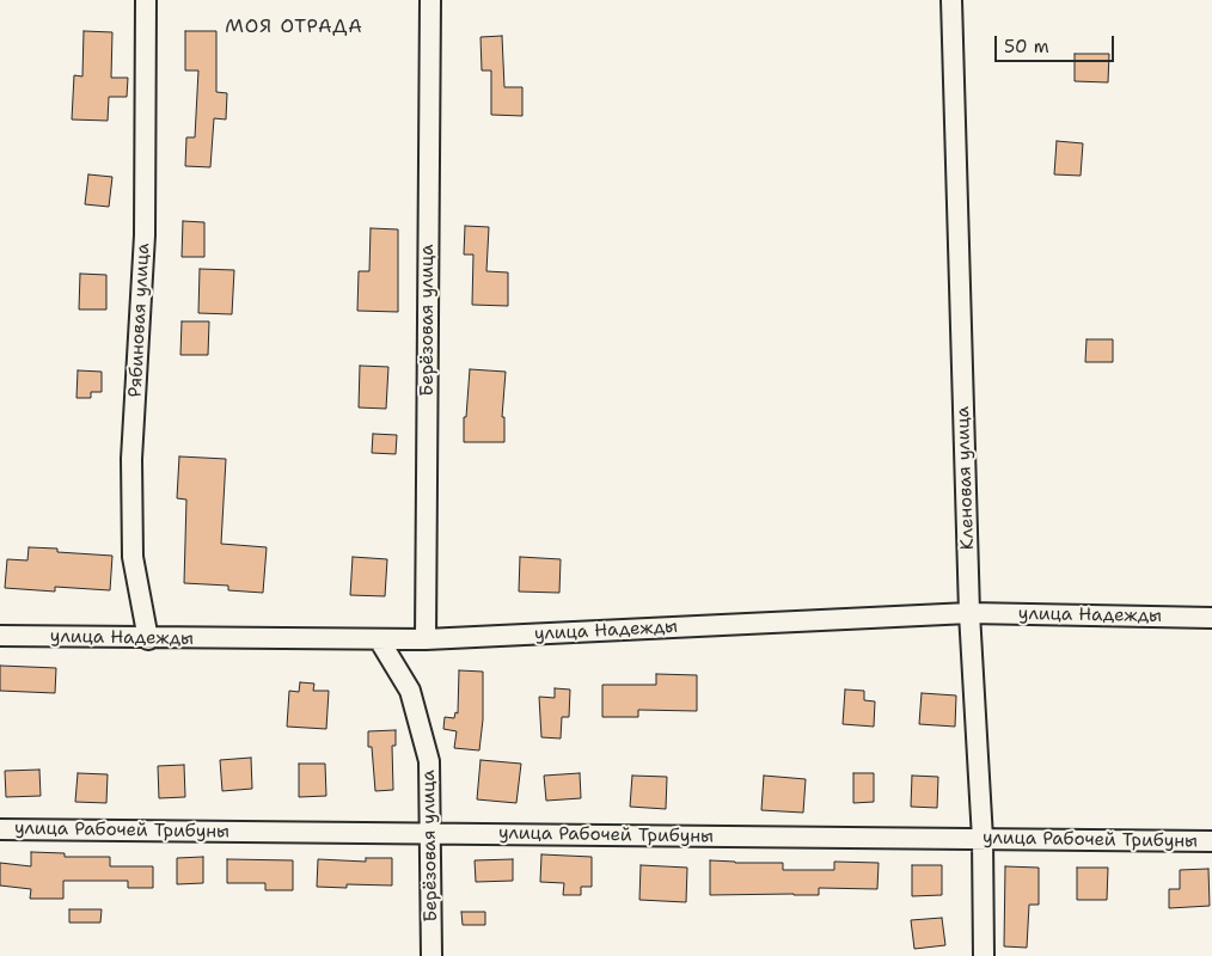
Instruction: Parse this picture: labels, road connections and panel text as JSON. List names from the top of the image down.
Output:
{
  "streets": {
    "street": [
      "Рябиновая улица",
      "Берёзовая улица",
      "Кленовая улица",
      "улица Надежды",
      "улица Рабочей Трибуны"
    ]
  },
  "crossings": [
    ["Рябиновая улица", "улица Надежды"],
    ["Берёзовая улица", "улица Надежды"],
    ["Берёзовая улица", "улица Рабочей Трибуны"],
    ["Кленовая улица", "улица Надежды"],
    ["Кленовая улица", "улица Рабочей Трибуны"]
  ],
  "districts": ["МОЯ ОТРАДА"],
  "scale_bar": "50 m"
}
